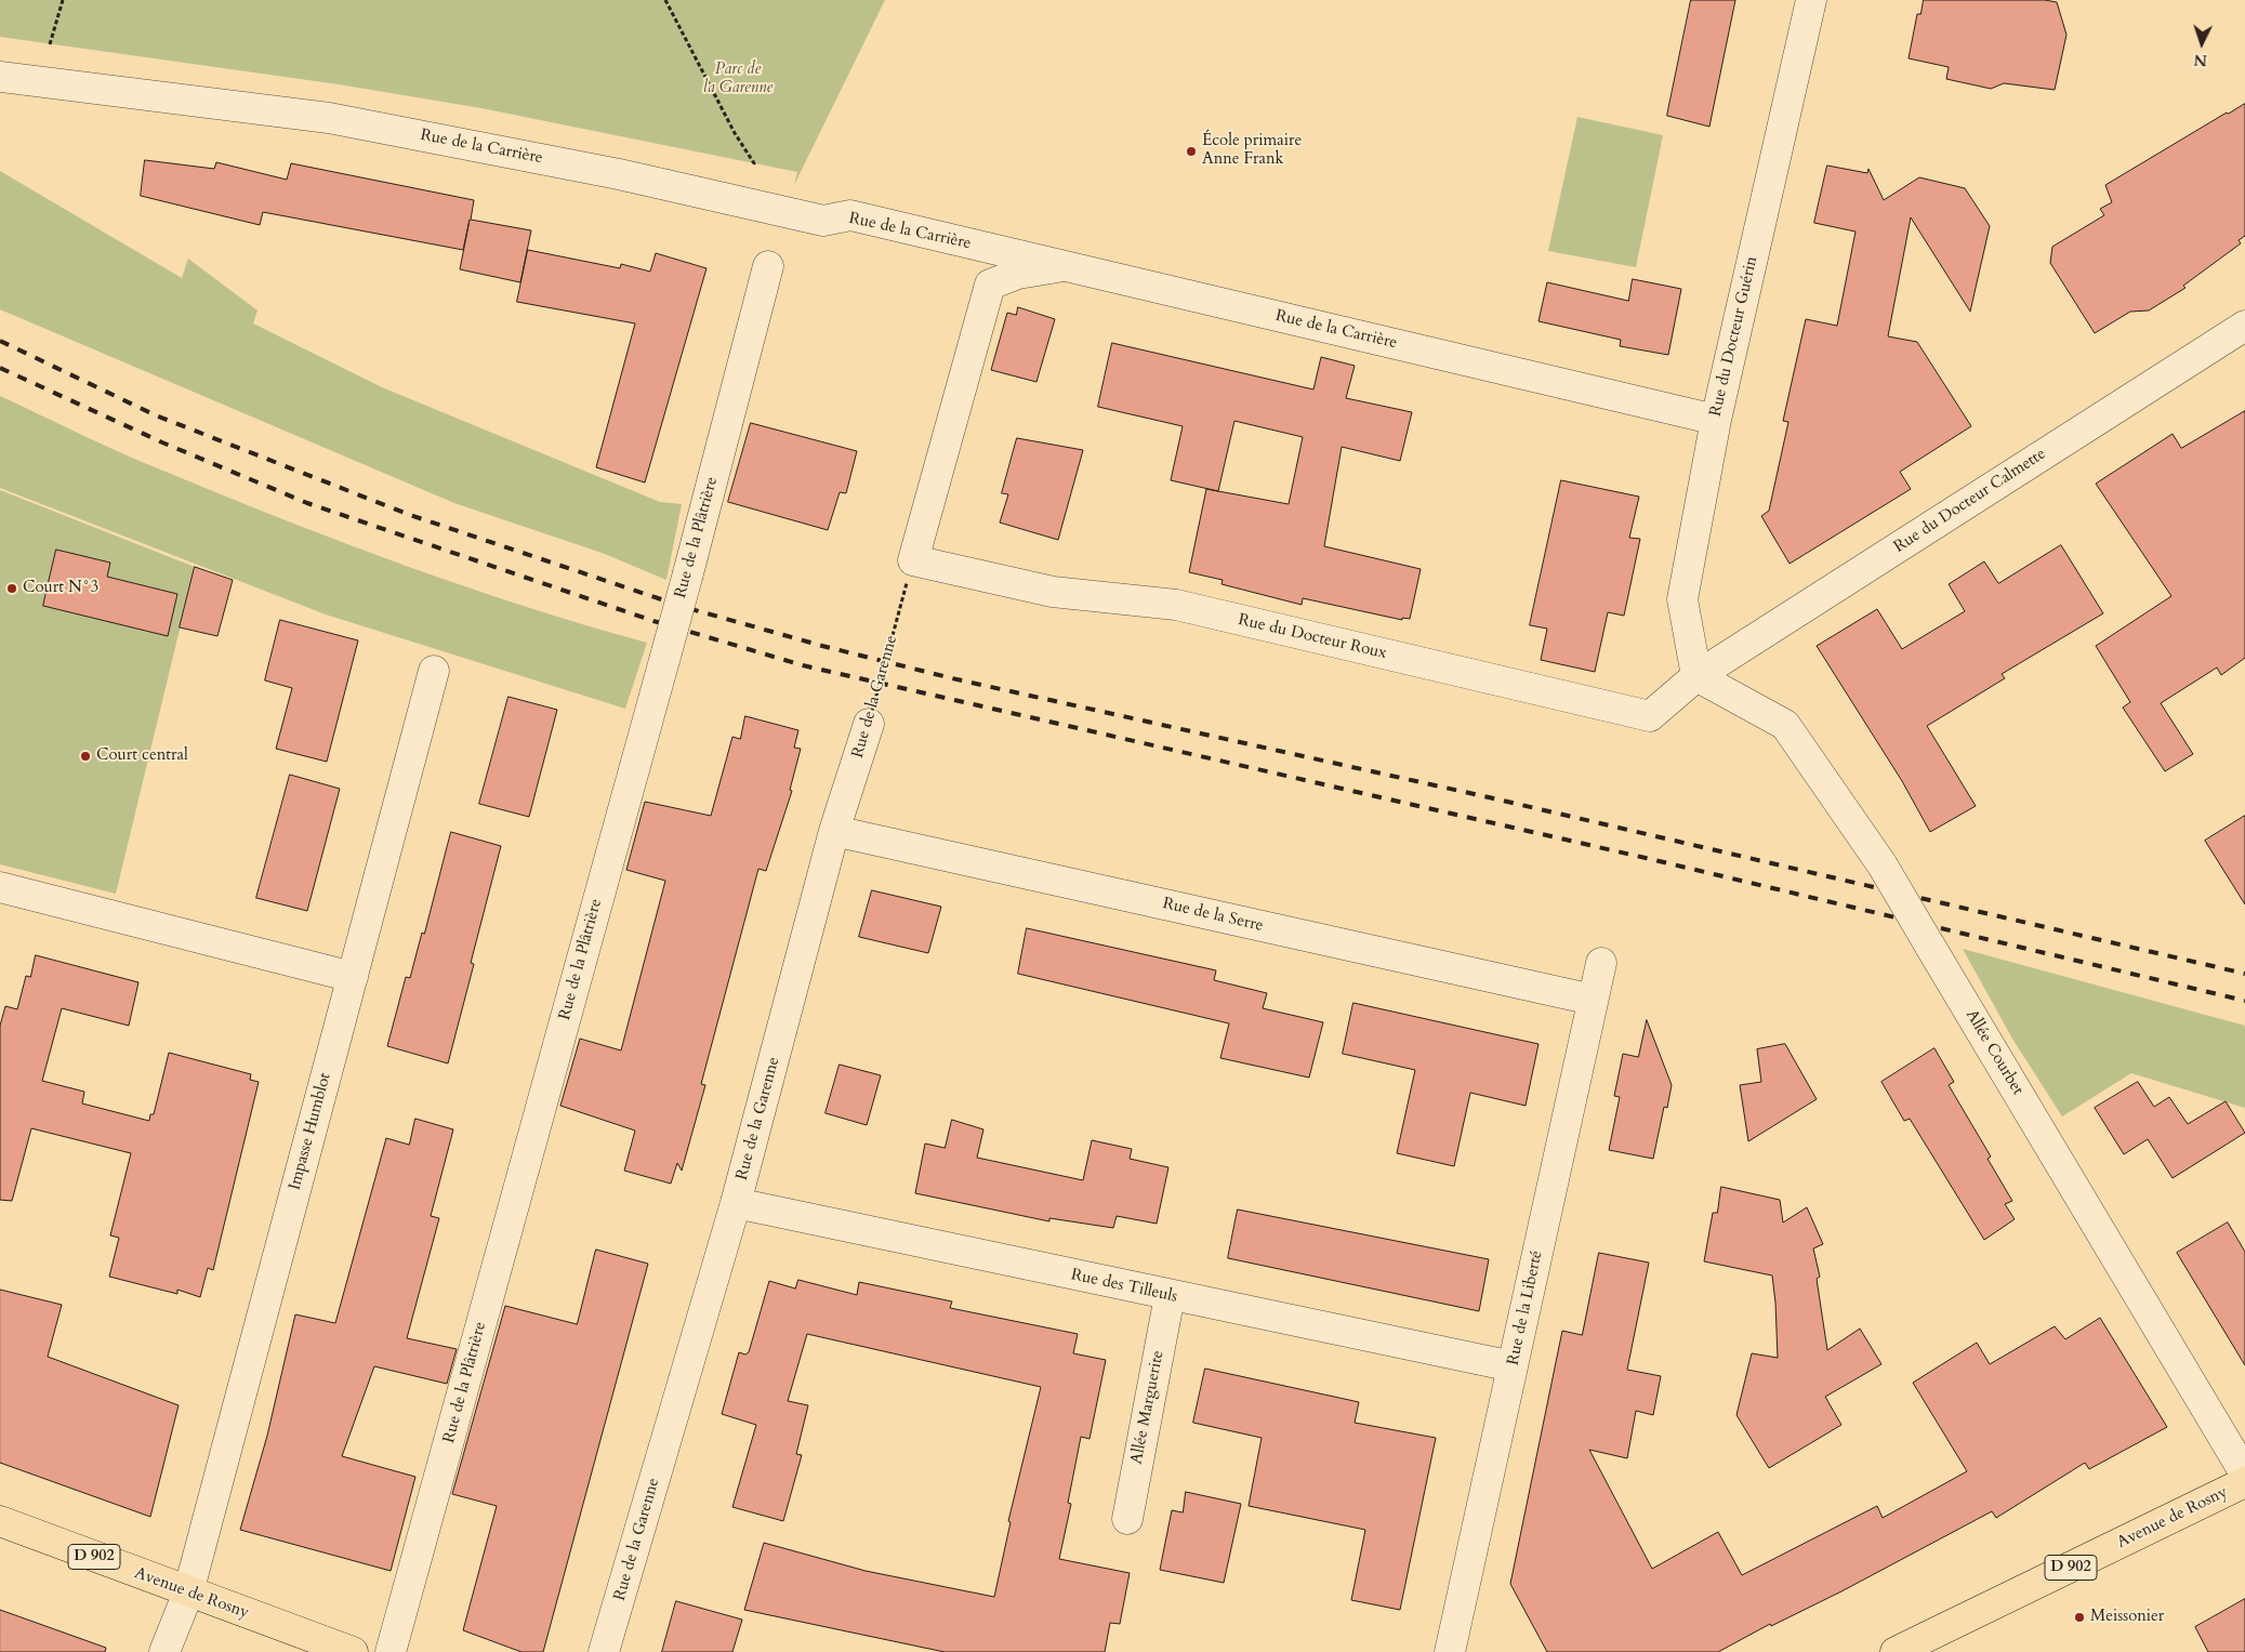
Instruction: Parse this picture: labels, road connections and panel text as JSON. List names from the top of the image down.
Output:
{
  "streets": {
    "main road": ["Avenue de Rosny", "D 902"],
    "street": [
      "Rue de la Carrière",
      "Rue du Docteur Guérin",
      "Rue du Docteur Calmette",
      "Rue de la Plâtrière",
      "Rue du Docteur Roux",
      "Rue de la Garenne",
      "Rue de la Serre",
      "Allée Courbet",
      "Impasse Humblot",
      "Rue des Tilleuls",
      "Rue de la Liberté",
      "Allée Marguerite"
    ]
  },
  "crossings": [
    ["Rue de la Carrière", "Rue du Docteur Guérin"],
    ["Rue du Docteur Guérin", "Rue du Docteur Calmette"],
    ["Rue du Docteur Guérin", "Rue du Docteur Roux"],
    ["Rue du Docteur Guérin", "Allée Courbet"],
    ["Rue du Docteur Calmette", "Rue du Docteur Roux"],
    ["Rue du Docteur Calmette", "Allée Courbet"],
    ["Rue du Docteur Roux", "Rue de la Garenne"],
    ["Rue du Docteur Roux", "Allée Courbet"],
    ["Rue de la Garenne", "Rue de la Serre"],
    ["Rue de la Garenne", "Rue des Tilleuls"],
    ["Rue de la Serre", "Rue de la Liberté"],
    ["Impasse Humblot", "Avenue de Rosny"],
    ["Rue des Tilleuls", "Rue de la Liberté"],
    ["Rue des Tilleuls", "Allée Marguerite"]
  ],
  "parks": ["Parc de la Garenne"],
  "places": [
    "École primaire Anne Frank",
    "Court N°3",
    "Court central",
    "Meissonier"
  ],
  "north": "bottom"
}
